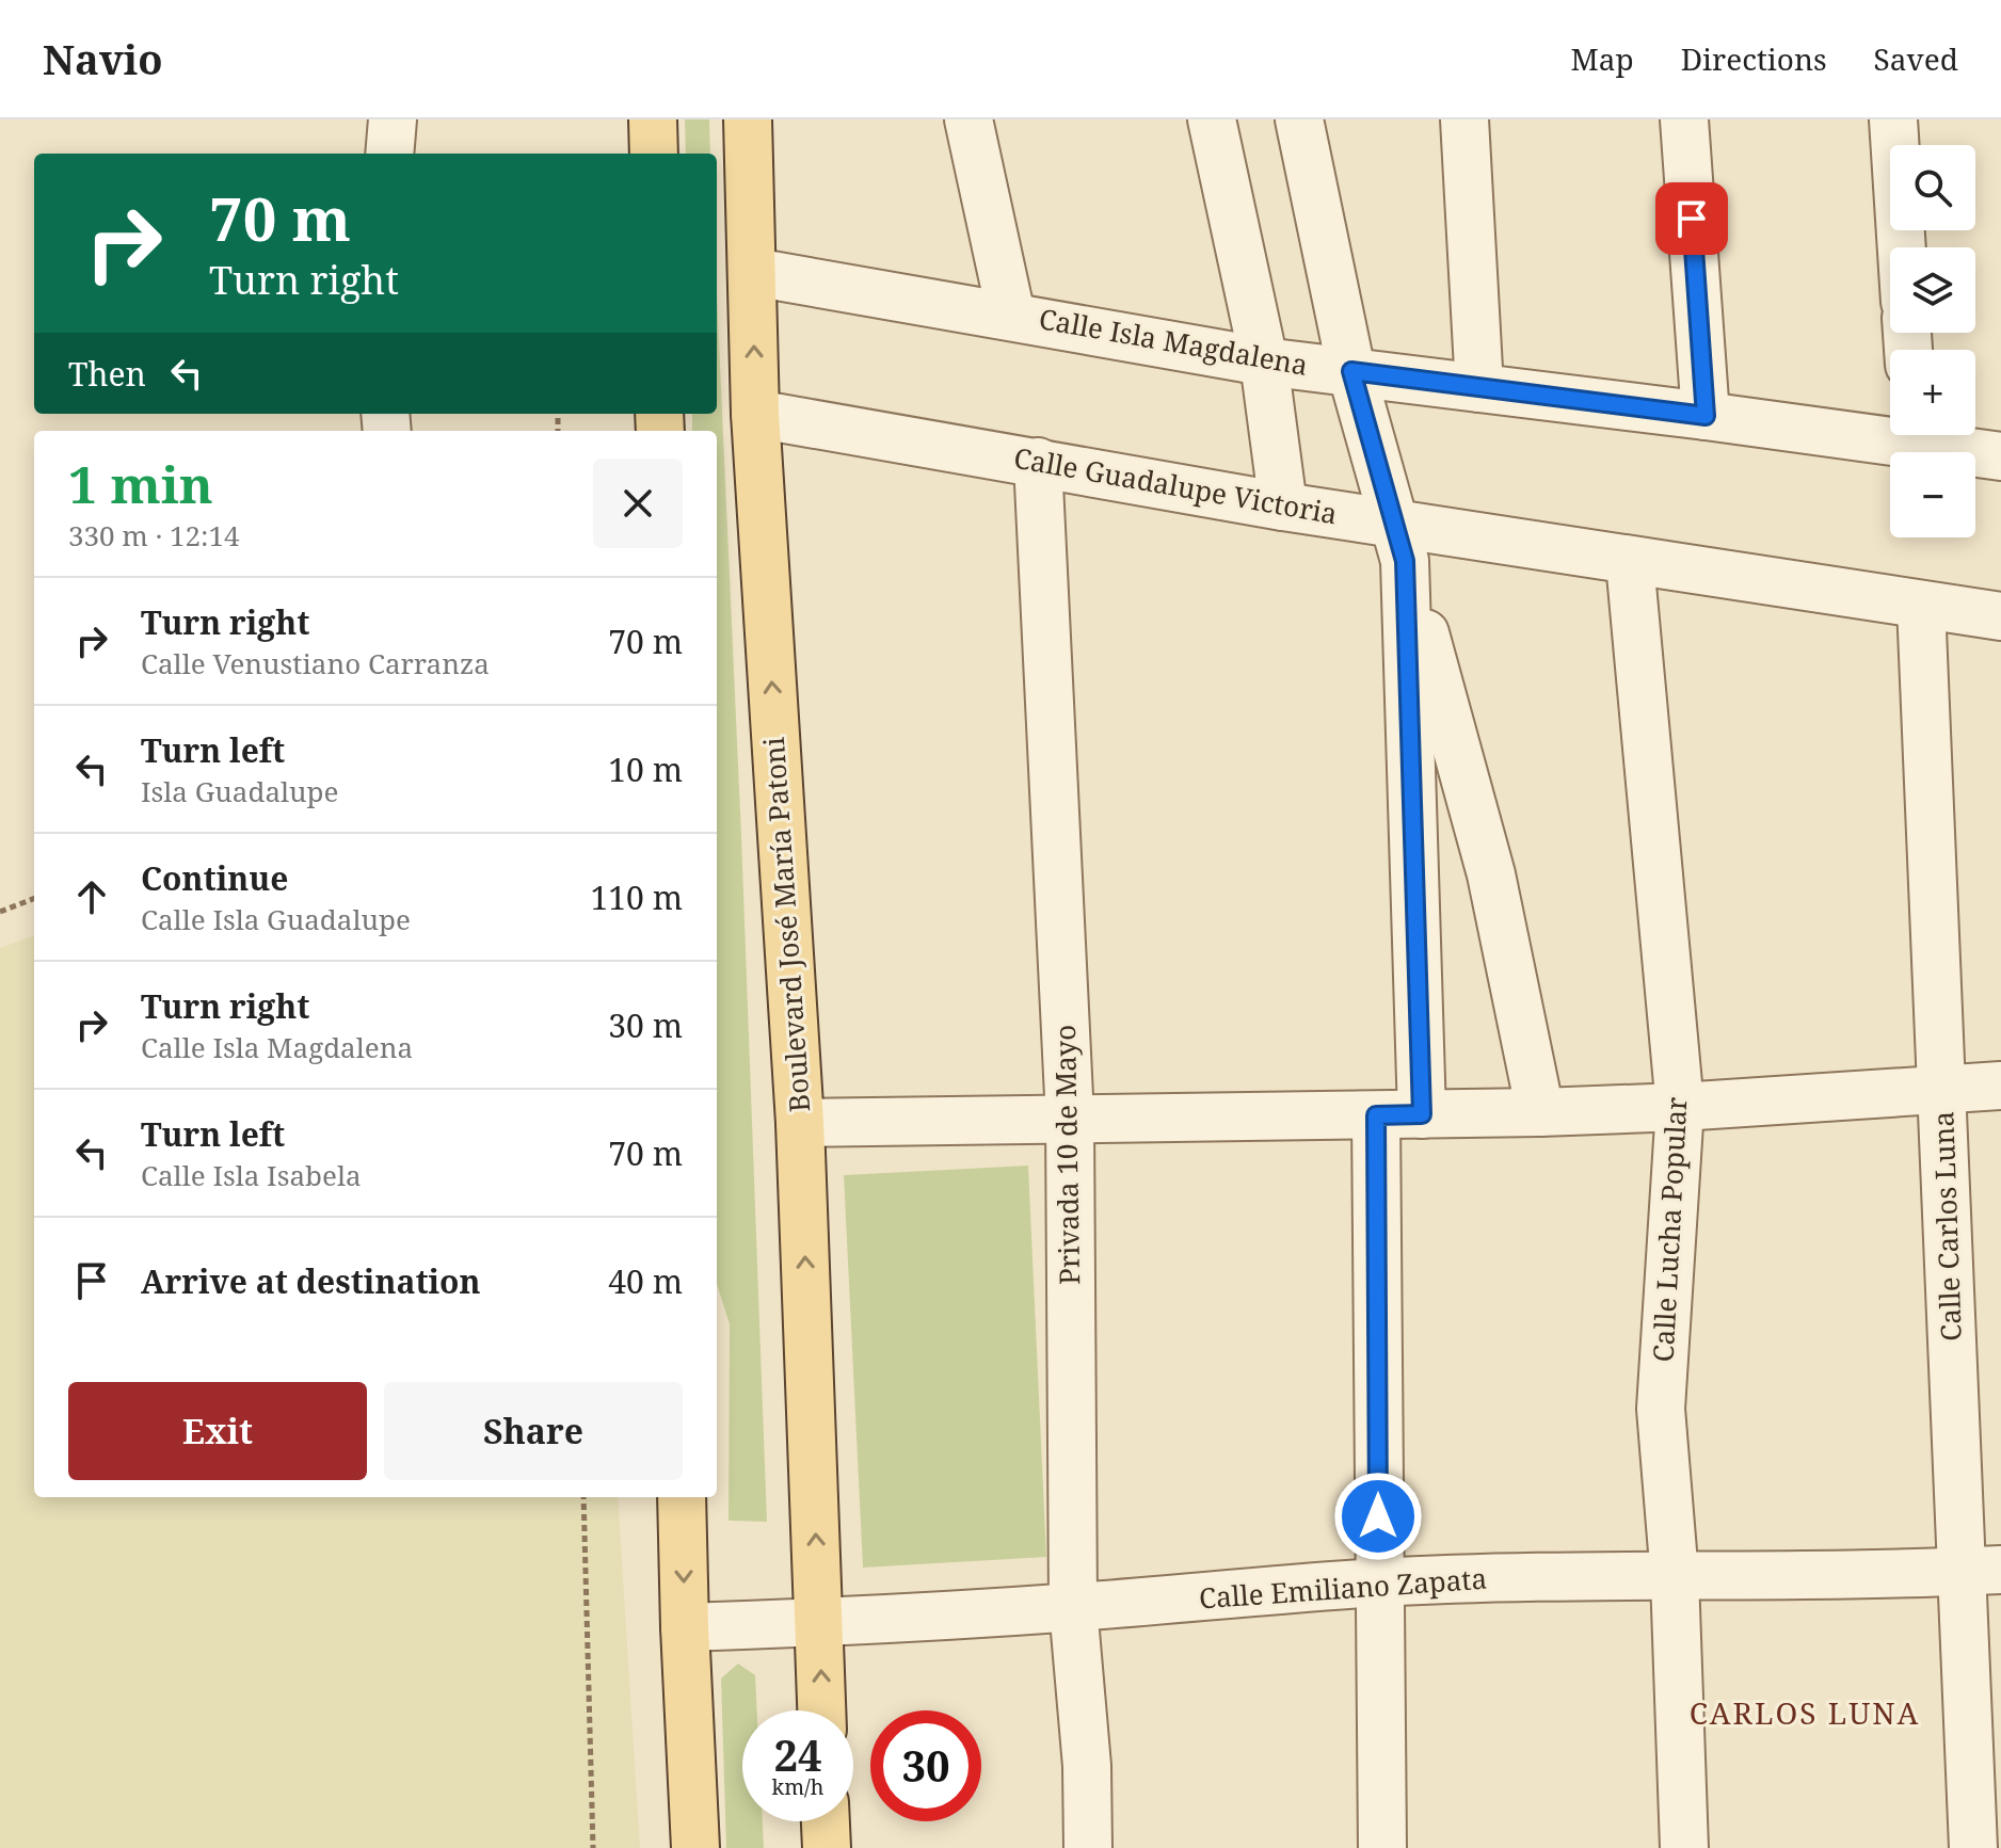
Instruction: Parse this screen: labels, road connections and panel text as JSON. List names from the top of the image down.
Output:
{
  "streets": {
    "main road": ["Boulevard José María Patoni"],
    "street": [
      "Calle Isla Magdalena",
      "Calle Guadalupe Victoria",
      "Privada 10 de Mayo",
      "Calle Carlos Luna",
      "Calle Lucha Popular",
      "Calle Emiliano Zapata"
    ]
  },
  "crossings": [
    ["Calle Isla Magdalena", "Boulevard José María Patoni"],
    ["Calle Guadalupe Victoria", "Boulevard José María Patoni"],
    ["Calle Guadalupe Victoria", "Privada 10 de Mayo"],
    ["Calle Guadalupe Victoria", "Calle Carlos Luna"],
    ["Calle Guadalupe Victoria", "Calle Lucha Popular"],
    ["Boulevard José María Patoni", "Calle Emiliano Zapata"],
    ["Privada 10 de Mayo", "Calle Emiliano Zapata"],
    ["Calle Carlos Luna", "Calle Emiliano Zapata"],
    ["Calle Lucha Popular", "Calle Emiliano Zapata"]
  ],
  "one_way": ["Boulevard José María Patoni"],
  "districts": ["CARLOS LUNA"],
  "page": {
    "header": "Navio",
    "nav": ["Map", "Directions", "Saved"],
    "map_buttons": ["+", "−"],
    "turn": ["70 m", "Turn right"],
    "then": "Then",
    "heading": ["1 min", "330 m · 12:14"],
    "list": [
      {
        "name": "Turn right",
        "note": "Calle Venustiano Carranza",
        "value": "70 m"
      },
      {
        "name": "Turn left",
        "note": "Isla Guadalupe",
        "value": "10 m"
      },
      {
        "name": "Continue",
        "note": "Calle Isla Guadalupe",
        "value": "110 m"
      },
      {
        "name": "Turn right",
        "note": "Calle Isla Magdalena",
        "value": "30 m"
      },
      {
        "name": "Turn left",
        "note": "Calle Isla Isabela",
        "value": "70 m"
      },
      {
        "name": "Arrive at destination",
        "value": "40 m"
      }
    ],
    "buttons": ["Exit", "Share"],
    "speed": "24 km/h",
    "limit": "30"
  }
}
